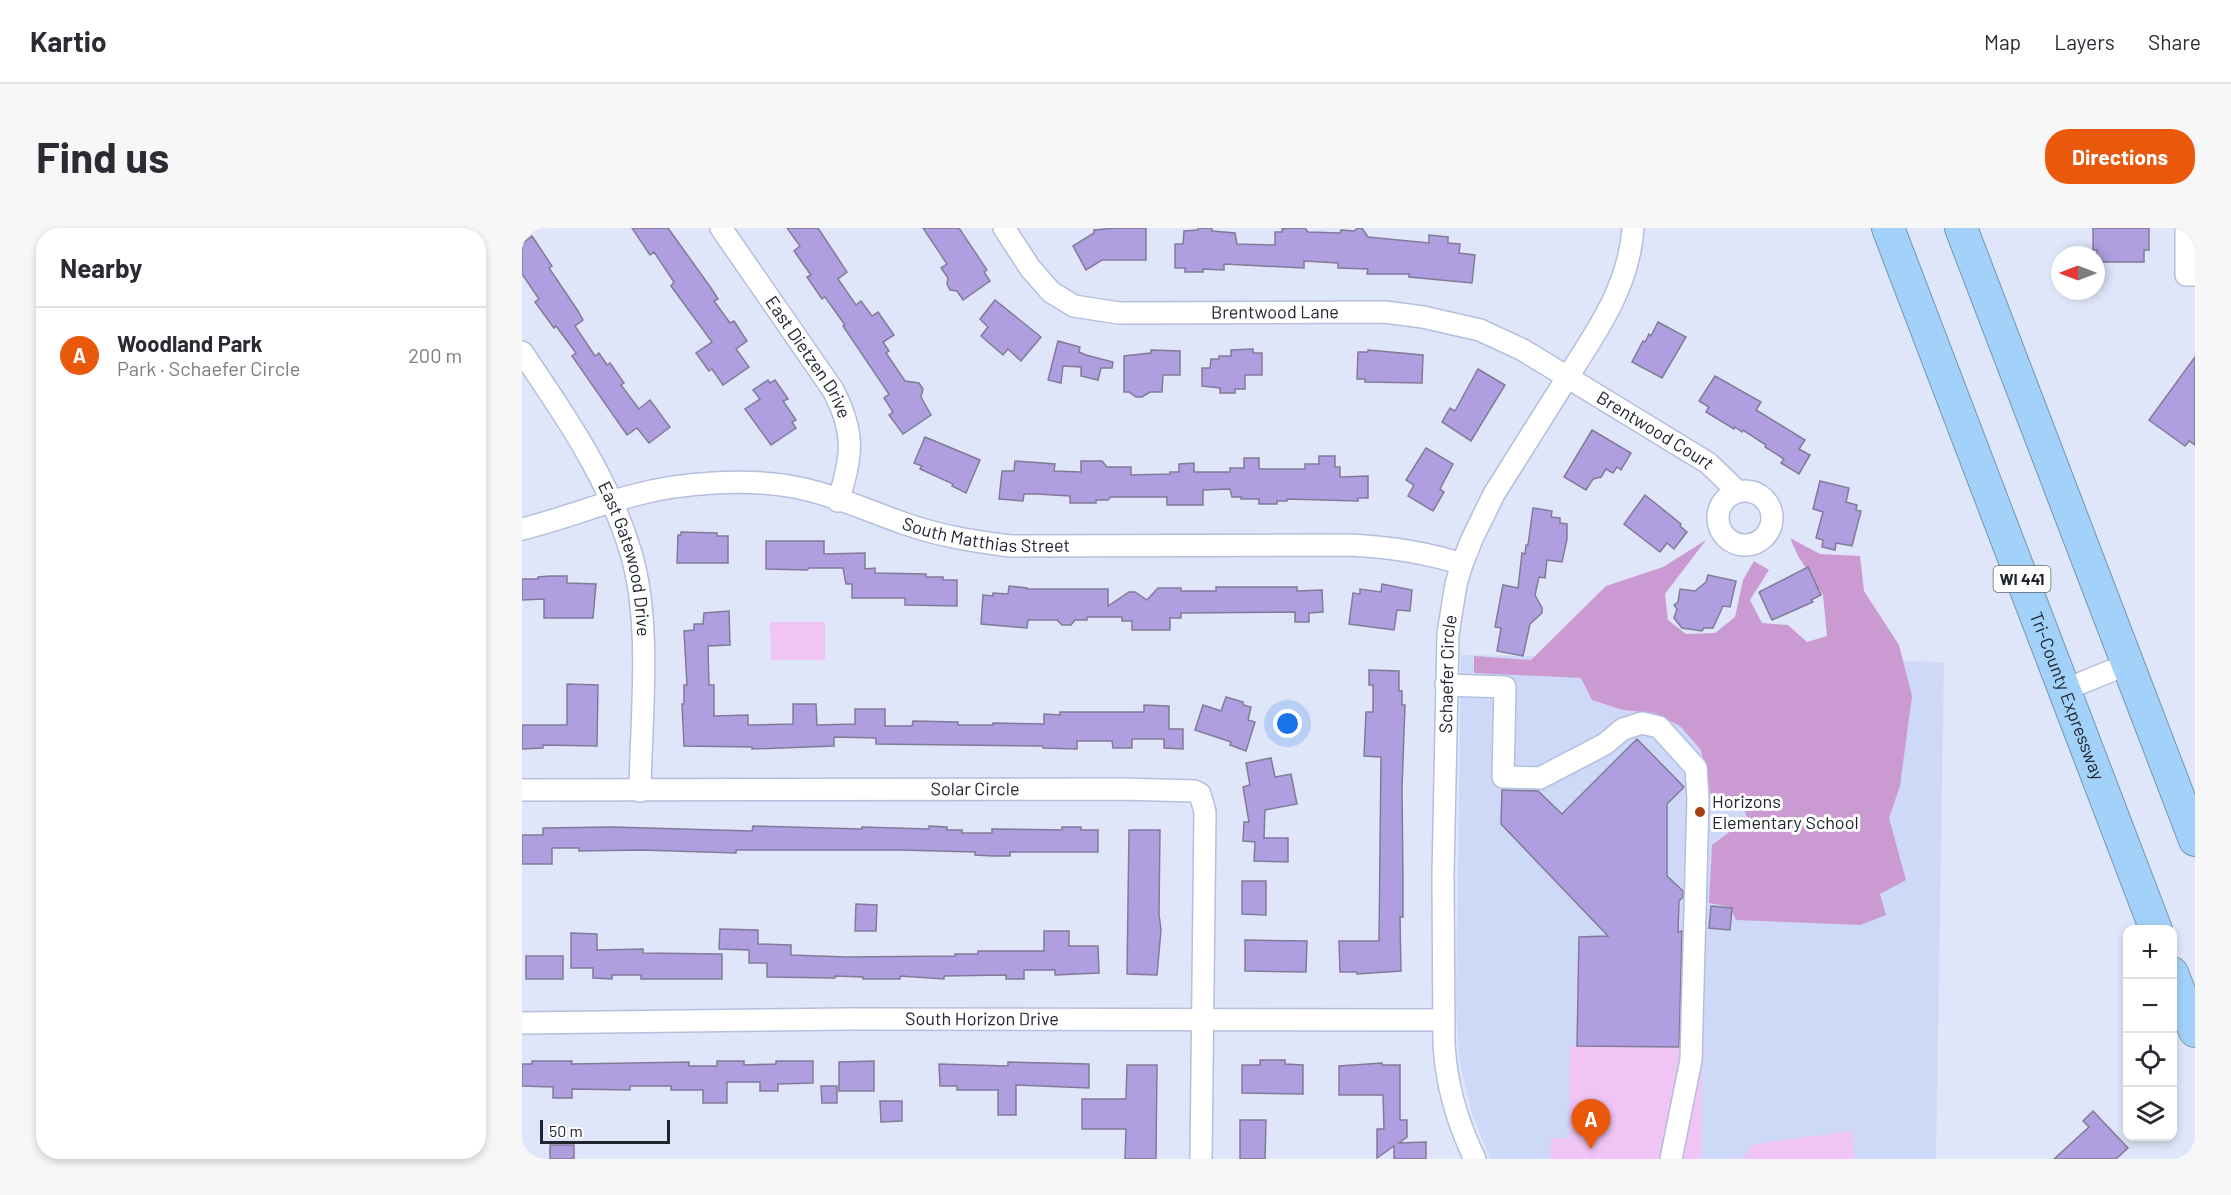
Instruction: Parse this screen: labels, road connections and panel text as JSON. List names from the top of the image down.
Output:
{
  "streets": {
    "highway": ["WI 441", "Tri-County Expressway"],
    "street": [
      "Brentwood Lane",
      "East Dietzen Drive",
      "Brentwood Court",
      "South Matthias Street",
      "East Gatewood Drive",
      "Schaefer Circle",
      "Solar Circle",
      "South Horizon Drive"
    ]
  },
  "crossings": [
    ["Brentwood Lane", "Brentwood Court"],
    ["Brentwood Lane", "Schaefer Circle"],
    ["East Dietzen Drive", "South Matthias Street"],
    ["Brentwood Court", "Schaefer Circle"],
    ["South Matthias Street", "East Gatewood Drive"],
    ["South Matthias Street", "Schaefer Circle"],
    ["East Gatewood Drive", "Solar Circle"],
    ["Schaefer Circle", "South Horizon Drive"],
    ["Solar Circle", "South Horizon Drive"]
  ],
  "places": ["Horizons Elementary School"],
  "scale_bar": "50 m",
  "north": "left",
  "page": {
    "header": "Kartio",
    "nav": ["Map", "Layers", "Share"],
    "buttons": "Directions",
    "title": "Find us",
    "heading": "Nearby",
    "list": [
      {
        "mark": "A",
        "name": "Woodland Park",
        "note": "Park · Schaefer Circle",
        "value": "200 m"
      }
    ],
    "map_buttons": ["+", "−"],
    "pins": "A",
    "scale": "50 m"
  }
}
